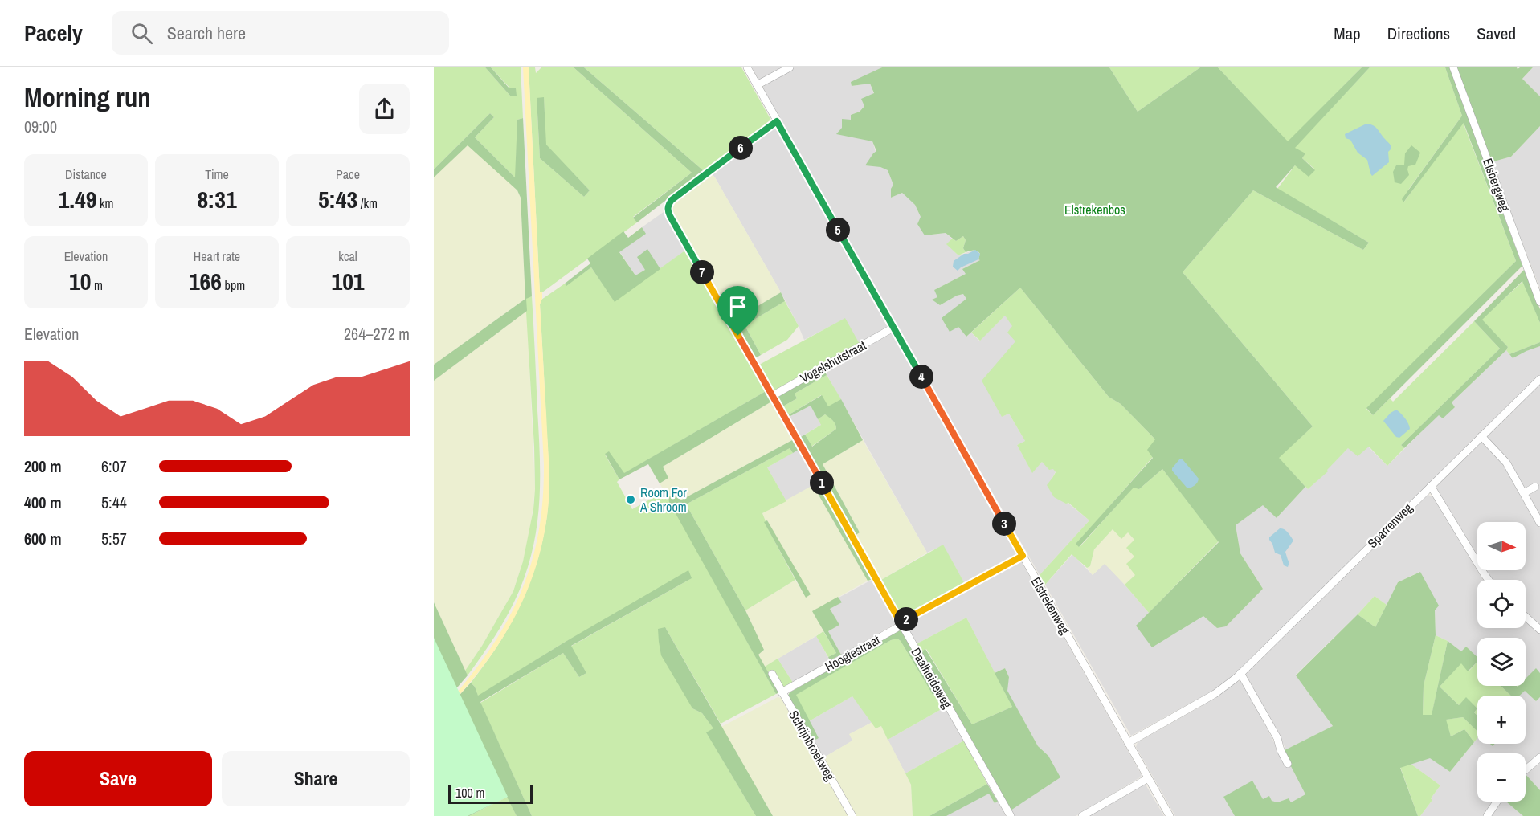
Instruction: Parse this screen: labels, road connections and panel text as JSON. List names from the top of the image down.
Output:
{
  "streets": {
    "street": [
      "Elsbergweg",
      "Vogelshutstraat",
      "Sparrenweg",
      "Elstrekenweg",
      "Hoogtestraat",
      "Daalheideweg",
      "Schrijnbroekweg"
    ]
  },
  "crossings": [
    ["Vogelshutstraat", "Elstrekenweg"],
    ["Vogelshutstraat", "Daalheideweg"],
    ["Sparrenweg", "Elstrekenweg"],
    ["Elstrekenweg", "Hoogtestraat"],
    ["Elstrekenweg", "Daalheideweg"],
    ["Hoogtestraat", "Daalheideweg"],
    ["Hoogtestraat", "Schrijnbroekweg"]
  ],
  "parks": ["Elstrekenbos"],
  "places": ["Room For A Shroom"],
  "scale_bar": "100 m",
  "north": "right",
  "page": {
    "header": "Pacely",
    "search": "Search here",
    "nav": ["Map", "Directions", "Saved"],
    "heading": ["Morning run", "09:00"],
    "pins": [
      "6",
      "5",
      "7",
      "4",
      "1",
      "3",
      "2"
    ],
    "stats": [
      ["Distance", "1.49 km"],
      ["Time", "8:31"],
      ["Pace", "5:43 /km"],
      ["Elevation", "10 m"],
      ["Heart rate", "166 bpm"],
      ["kcal", "101"]
    ],
    "chart": ["Elevation", "264–272 m"],
    "list": [
      {
        "name": "200 m",
        "note": "6:07"
      },
      {
        "name": "400 m",
        "note": "5:44"
      },
      {
        "name": "600 m",
        "note": "5:57"
      }
    ],
    "map_buttons": ["+", "−"],
    "buttons": ["Save", "Share"],
    "scale": "100 m"
  }
}
